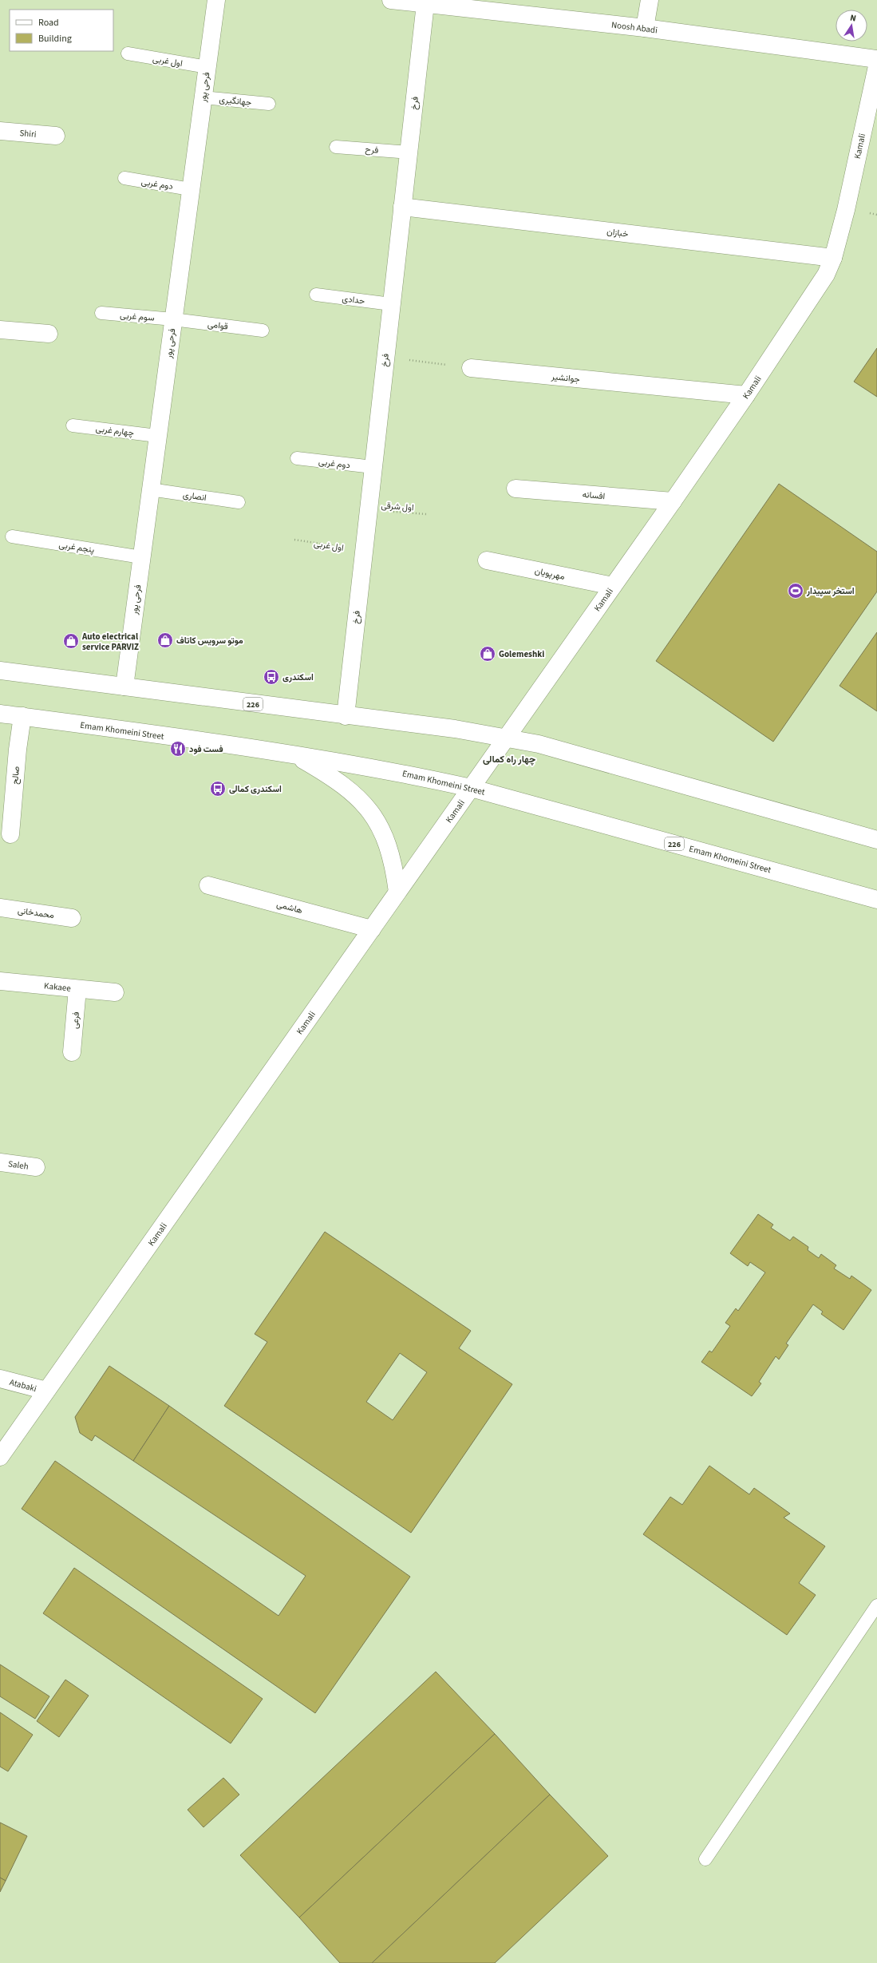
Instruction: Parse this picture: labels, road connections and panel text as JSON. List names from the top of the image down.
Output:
{
  "streets": {
    "street": [
      "Noosh Abadi",
      "فرحی پور",
      "فرخ",
      "Shiri",
      "Kamali",
      "خبازان",
      "جوانشیر",
      "افسانه",
      "مهرپویان",
      "226",
      "Emam Khomeini Street",
      "صالح",
      "هاشمی",
      "محمدخانی",
      "Kakaee",
      "فرعی",
      "Saleh",
      "Atabaki"
    ],
    "lane": [
      "اول غربی",
      "جهانگیری",
      "فرح",
      "دوم غربی",
      "حدادی",
      "سوم غربی",
      "قوامی",
      "چهارم غربی",
      "انصاری",
      "پنجم غربی"
    ],
    "path": ["اول شرقی"]
  },
  "crossings": [
    ["Noosh Abadi", "فرخ"],
    ["Noosh Abadi", "Kamali"],
    ["اول غربی", "فرحی پور"],
    ["اول غربی", "فرخ"],
    ["فرحی پور", "جهانگیری"],
    ["فرحی پور", "دوم غربی"],
    ["فرحی پور", "سوم غربی"],
    ["فرحی پور", "قوامی"],
    ["فرحی پور", "چهارم غربی"],
    ["فرحی پور", "انصاری"],
    ["فرحی پور", "پنجم غربی"],
    ["فرحی پور", "226"],
    ["فرخ", "فرح"],
    ["فرخ", "دوم غربی"],
    ["فرخ", "خبازان"],
    ["فرخ", "حدادی"],
    ["فرخ", "اول شرقی"],
    ["فرخ", "226"],
    ["Kamali", "خبازان"],
    ["Kamali", "جوانشیر"],
    ["Kamali", "افسانه"],
    ["Kamali", "مهرپویان"],
    ["Kamali", "226"],
    ["Kamali", "Emam Khomeini Street"],
    ["Kamali", "هاشمی"],
    ["Kamali", "Atabaki"],
    ["سوم غربی", "قوامی"],
    ["Emam Khomeini Street", "صالح"],
    ["Kakaee", "فرعی"]
  ],
  "districts": ["چهار راه کمالی"],
  "places": {
    "sports": ["استخر سپیدار"],
    "shop": ["موتو سرویس کاتاف", "Auto electrical service PARVIZ", "Golemeshki"],
    "bus stop": ["اسکندری", "اسکندری کمالی"],
    "restaurant": ["فست فود"]
  },
  "legend": ["Road", "Building"],
  "north": "top"
}
